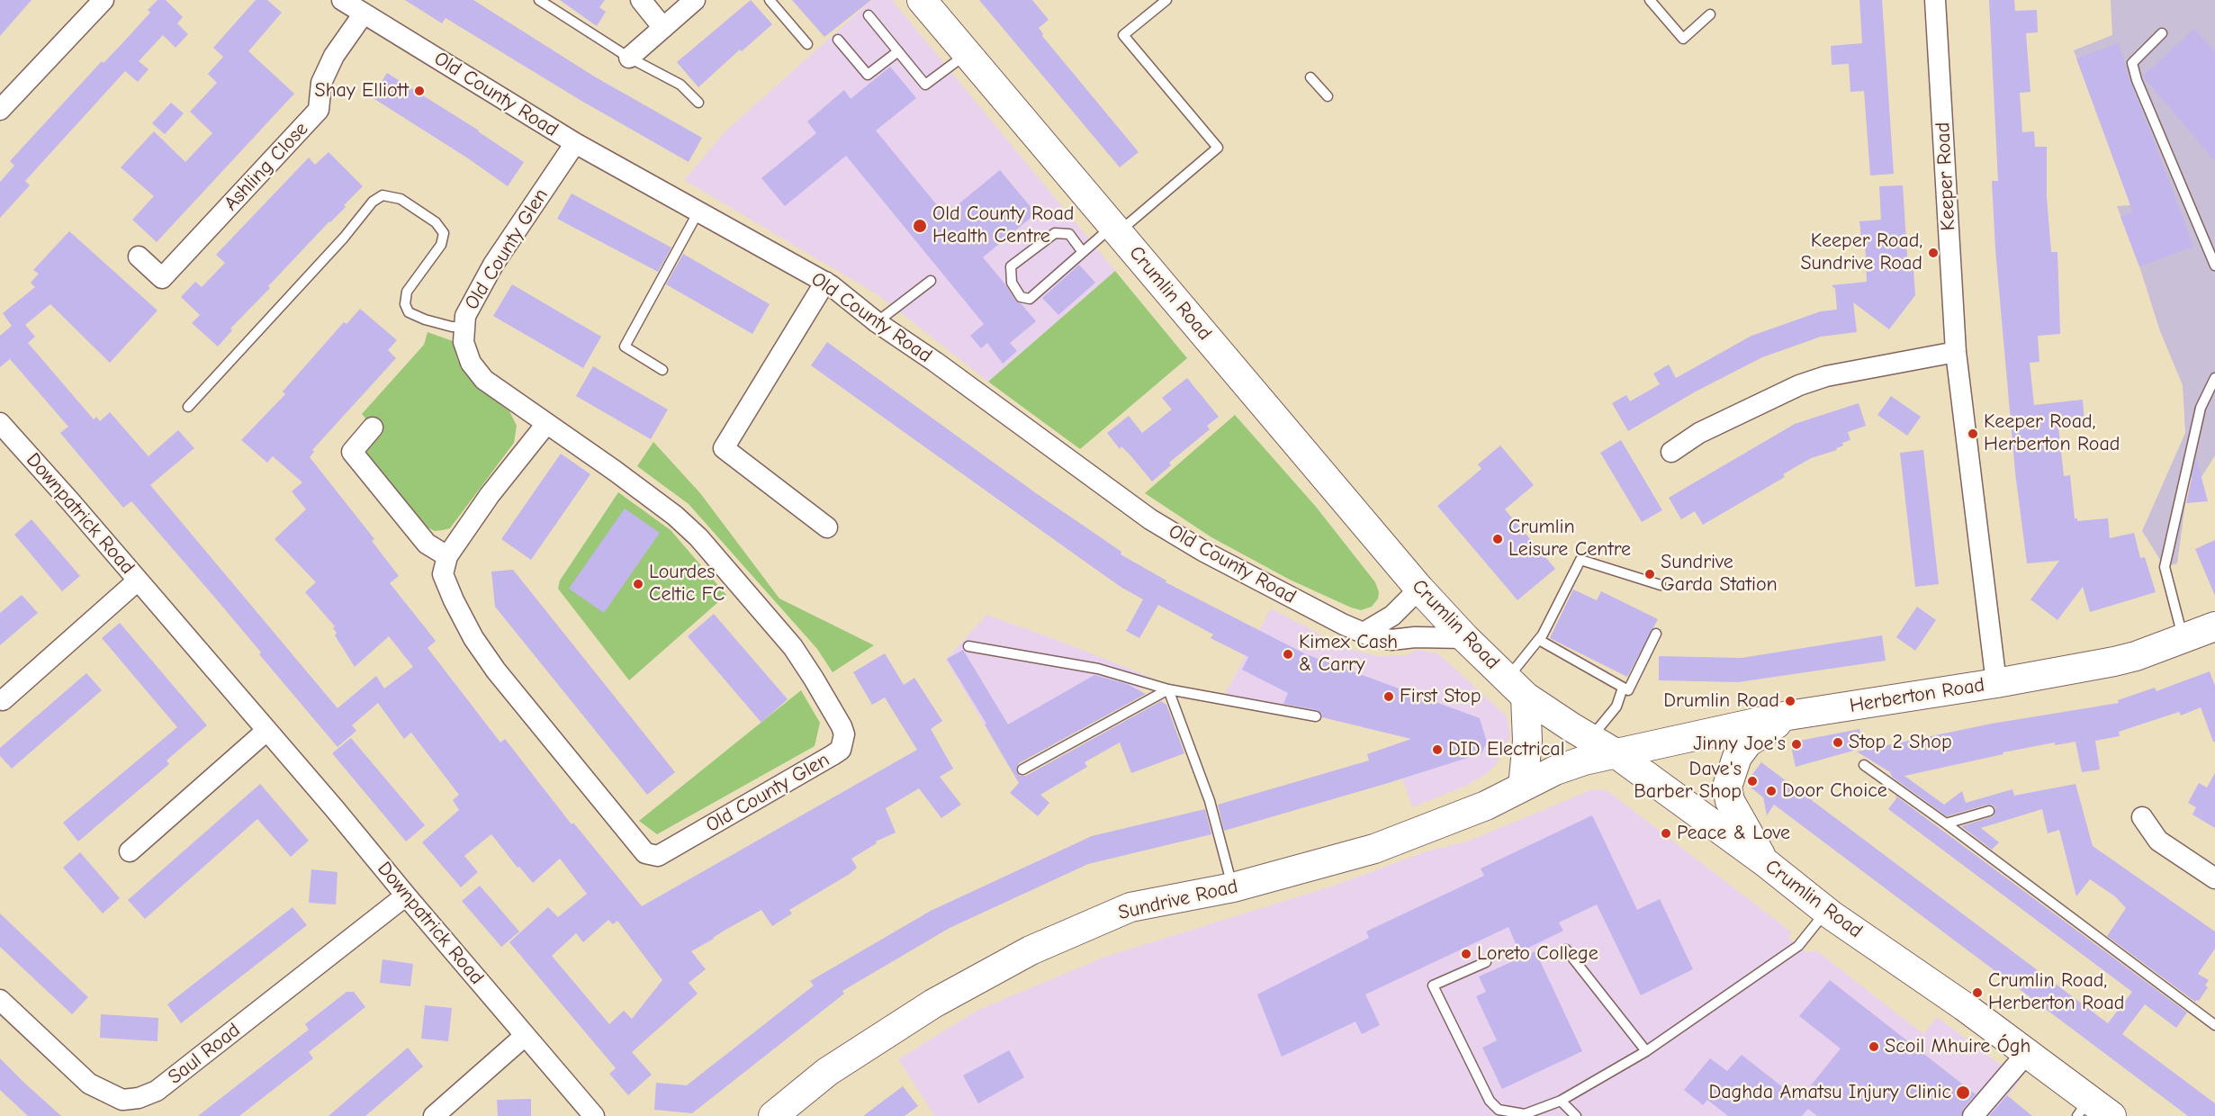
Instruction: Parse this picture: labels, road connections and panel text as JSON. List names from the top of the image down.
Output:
{
  "streets": {
    "street": [
      "Old County Road",
      "Ashling Close",
      "Keeper Road",
      "Old County Glen",
      "Crumlin Road",
      "Downpatrick Road",
      "Herberton Road",
      "Sundrive Road",
      "Saul Road"
    ]
  },
  "crossings": [
    ["Old County Road", "Ashling Close"],
    ["Old County Road", "Old County Glen"],
    ["Old County Road", "Crumlin Road"],
    ["Keeper Road", "Herberton Road"],
    ["Crumlin Road", "Herberton Road"],
    ["Crumlin Road", "Sundrive Road"],
    ["Downpatrick Road", "Saul Road"],
    ["Herberton Road", "Sundrive Road"]
  ],
  "places": [
    "Shay Elliott",
    "Old County Road Health Centre",
    "Keeper Road, Sundrive Road",
    "Keeper Road, Herberton Road",
    "Crumlin Leisure Centre",
    "Sundrive Garda Station",
    "Lourdes Celtic FC",
    "Kimex Cash & Carry",
    "First Stop",
    "Drumlin Road",
    "Stop 2 Shop",
    "Jinny Joe's",
    "DID Electrical",
    "Dave's Barber Shop",
    "Door Choice",
    "Peace & Love",
    "Loreto College",
    "Crumlin Road, Herberton Road",
    "Scoil Mhuire Ógh",
    "Daghda Amatsu Injury Clinic"
  ]
}
